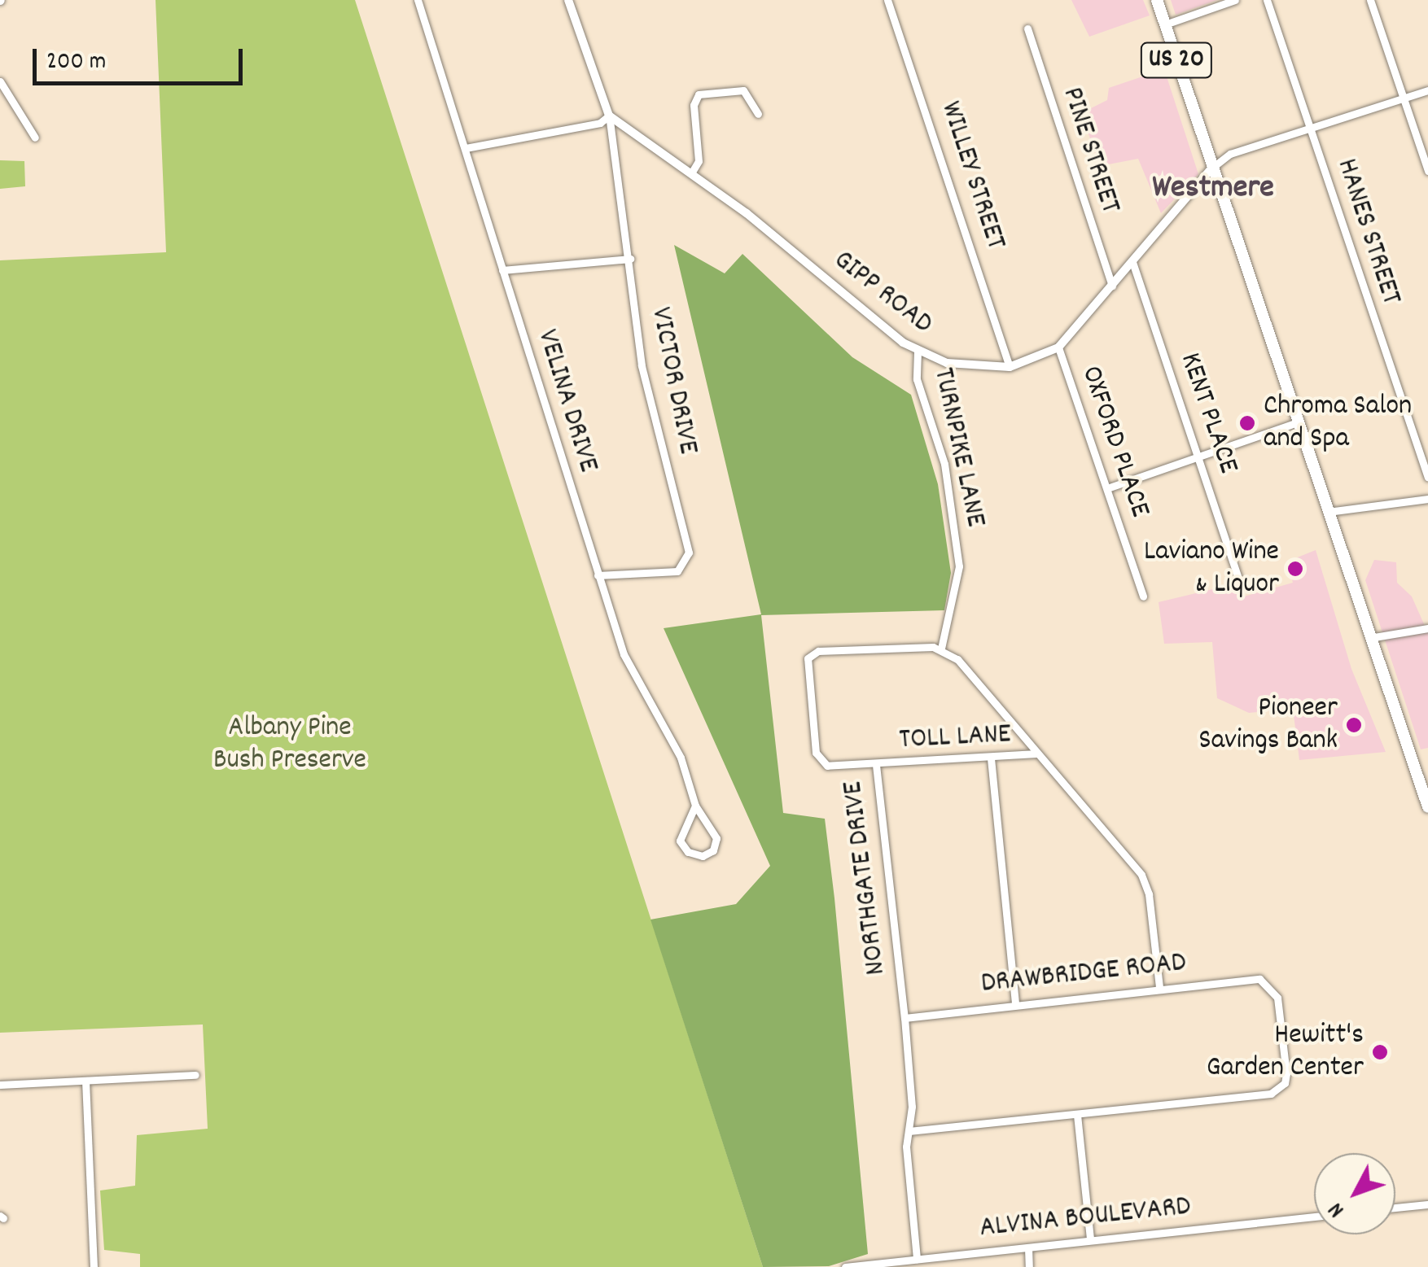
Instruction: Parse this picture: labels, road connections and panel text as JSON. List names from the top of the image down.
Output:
{
  "streets": {
    "main road": ["US 20"],
    "street": [
      "PINE STREET",
      "WILLEY STREET",
      "HANES STREET",
      "GIPP ROAD",
      "VICTOR DRIVE",
      "VELINA DRIVE",
      "KENT PLACE",
      "OXFORD PLACE",
      "TURNPIKE LANE",
      "TOLL LANE",
      "NORTHGATE DRIVE",
      "DRAWBRIDGE ROAD",
      "ALVINA BOULEVARD"
    ]
  },
  "crossings": [
    ["US 20", "GIPP ROAD"],
    ["PINE STREET", "GIPP ROAD"],
    ["WILLEY STREET", "GIPP ROAD"],
    ["GIPP ROAD", "VICTOR DRIVE"],
    ["GIPP ROAD", "KENT PLACE"],
    ["GIPP ROAD", "OXFORD PLACE"],
    ["GIPP ROAD", "TURNPIKE LANE"],
    ["VICTOR DRIVE", "VELINA DRIVE"],
    ["TURNPIKE LANE", "NORTHGATE DRIVE"],
    ["TOLL LANE", "NORTHGATE DRIVE"],
    ["NORTHGATE DRIVE", "DRAWBRIDGE ROAD"],
    ["NORTHGATE DRIVE", "ALVINA BOULEVARD"]
  ],
  "districts": ["Westmere"],
  "parks": ["Albany Pine Bush Preserve"],
  "places": [
    "Chroma Salon and Spa",
    "Laviano Wine & Liquor",
    "Pioneer Savings Bank",
    "Hewitt's Garden Center"
  ],
  "scale_bar": "200 m",
  "north": "bottom left"
}
